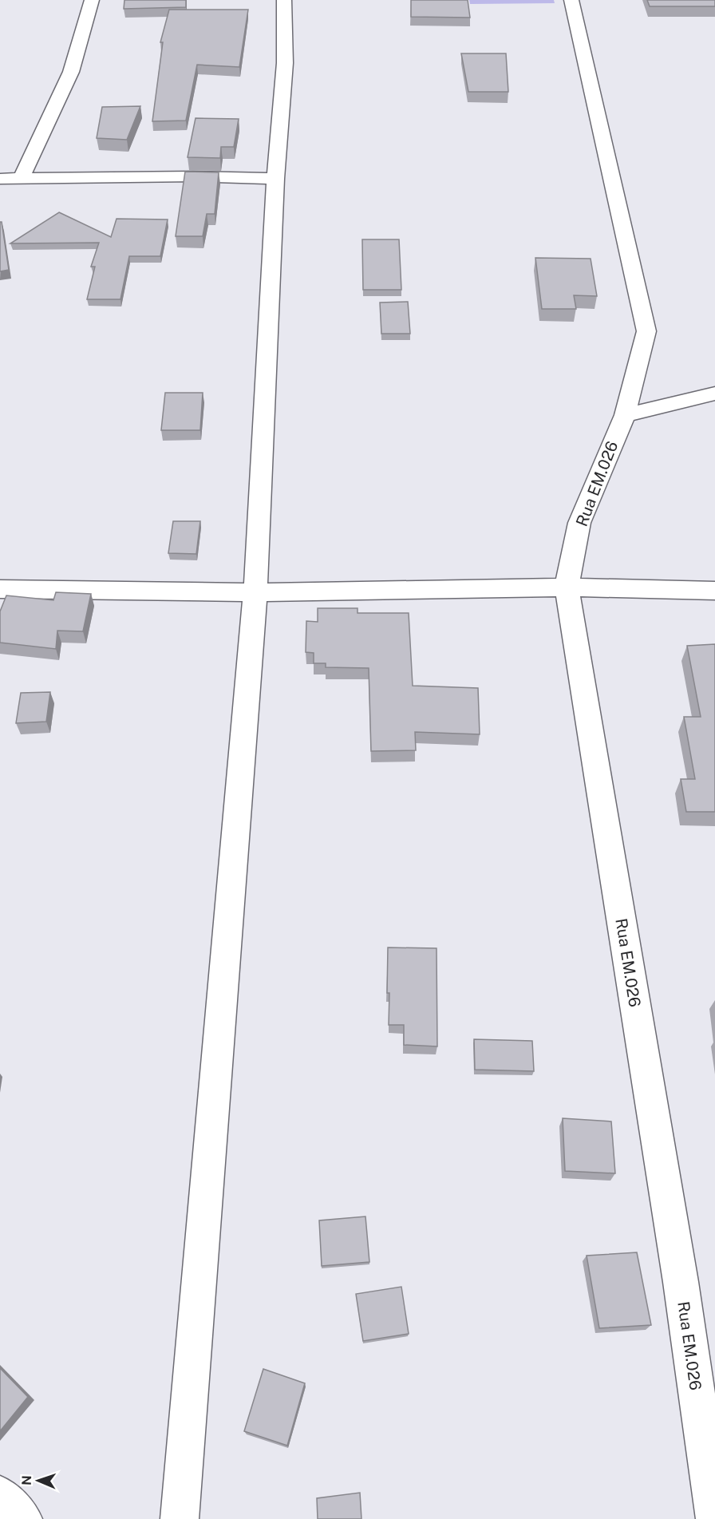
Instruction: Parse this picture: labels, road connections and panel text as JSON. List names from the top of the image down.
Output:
{
  "streets": {
    "street": ["Rua EM.026"]
  },
  "north": "left"
}
